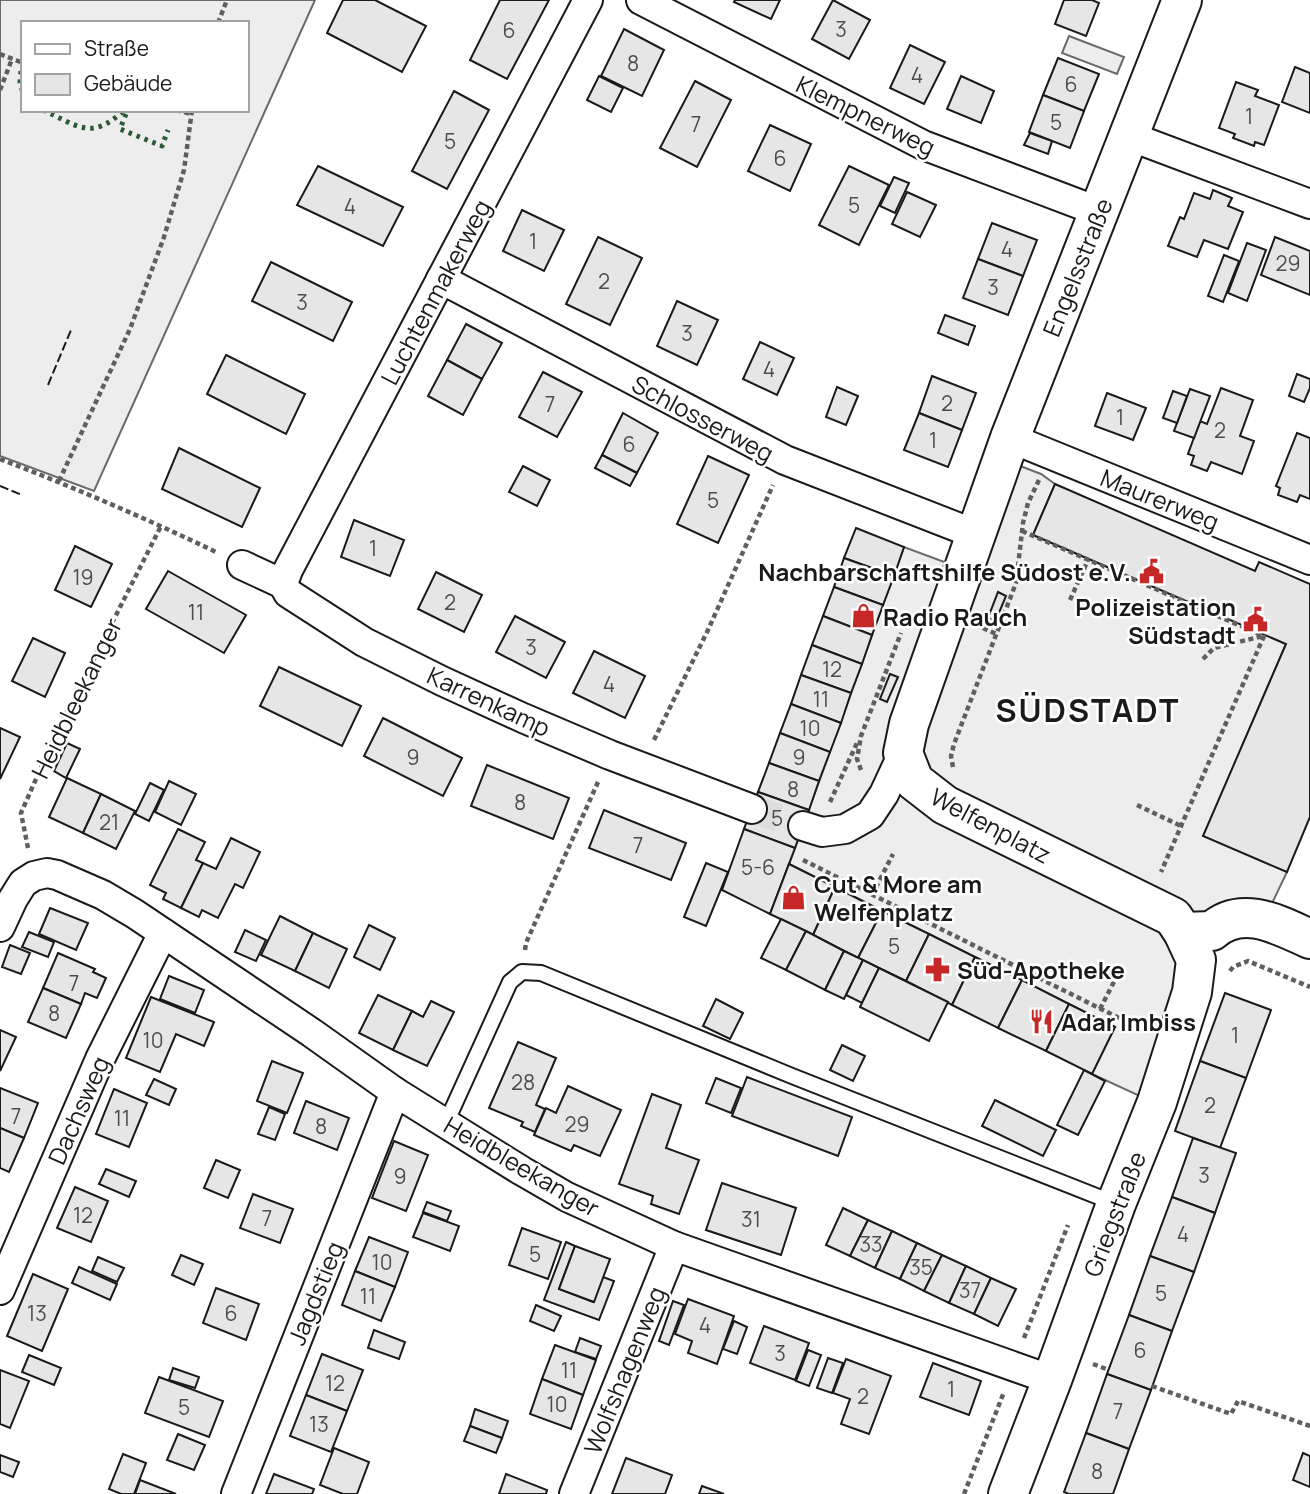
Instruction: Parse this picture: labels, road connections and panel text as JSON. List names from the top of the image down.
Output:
{
  "streets": {
    "street": [
      "Klempnerweg",
      "Engelsstraße",
      "Luchtenmakerweg",
      "Schlosserweg",
      "Maurerweg",
      "Heidbleekanger",
      "Karrenkamp",
      "Welfenplatz",
      "Dachsweg",
      "Griegstraße",
      "Jagdstieg",
      "Wolfshagenweg"
    ]
  },
  "crossings": [
    ["Klempnerweg", "Engelsstraße"],
    ["Engelsstraße", "Schlosserweg"],
    ["Engelsstraße", "Maurerweg"],
    ["Luchtenmakerweg", "Schlosserweg"],
    ["Luchtenmakerweg", "Karrenkamp"],
    ["Heidbleekanger", "Dachsweg"],
    ["Heidbleekanger", "Griegstraße"],
    ["Heidbleekanger", "Jagdstieg"],
    ["Heidbleekanger", "Wolfshagenweg"],
    ["Welfenplatz", "Griegstraße"]
  ],
  "districts": ["SÜDSTADT"],
  "places": {
    "public building": ["Nachbarschaftshilfe Südost e.V.", "Polizeistation Südstadt"],
    "shop": ["Radio Rauch", "Cut & More am Welfenplatz"],
    "pharmacy": ["Süd-Apotheke"],
    "restaurant": ["Adar Imbiss"]
  },
  "house_numbers": [
    "3",
    "6",
    "8",
    "4",
    "6",
    "1",
    "5",
    "7",
    "5",
    "6",
    "5",
    "4",
    "1",
    "4",
    "29",
    "2",
    "3",
    "3",
    "3",
    "4",
    "2",
    "7",
    "1",
    "2",
    "1",
    "6",
    "5",
    "1",
    "19",
    "2",
    "11",
    "3",
    "12",
    "4",
    "11",
    "10",
    "9",
    "9",
    "8",
    "8",
    "5",
    "21",
    "7",
    "5-6",
    "5",
    "7",
    "8",
    "1",
    "10",
    "28",
    "2",
    "7",
    "11",
    "29",
    "8",
    "3",
    "9",
    "12",
    "7",
    "31",
    "4",
    "33",
    "5",
    "10",
    "35",
    "37",
    "5",
    "11",
    "13",
    "6",
    "4",
    "6",
    "3",
    "11",
    "12",
    "1",
    "2",
    "10",
    "5",
    "7",
    "13",
    "8"
  ],
  "legend": ["Straße", "Gebäude"]
}
